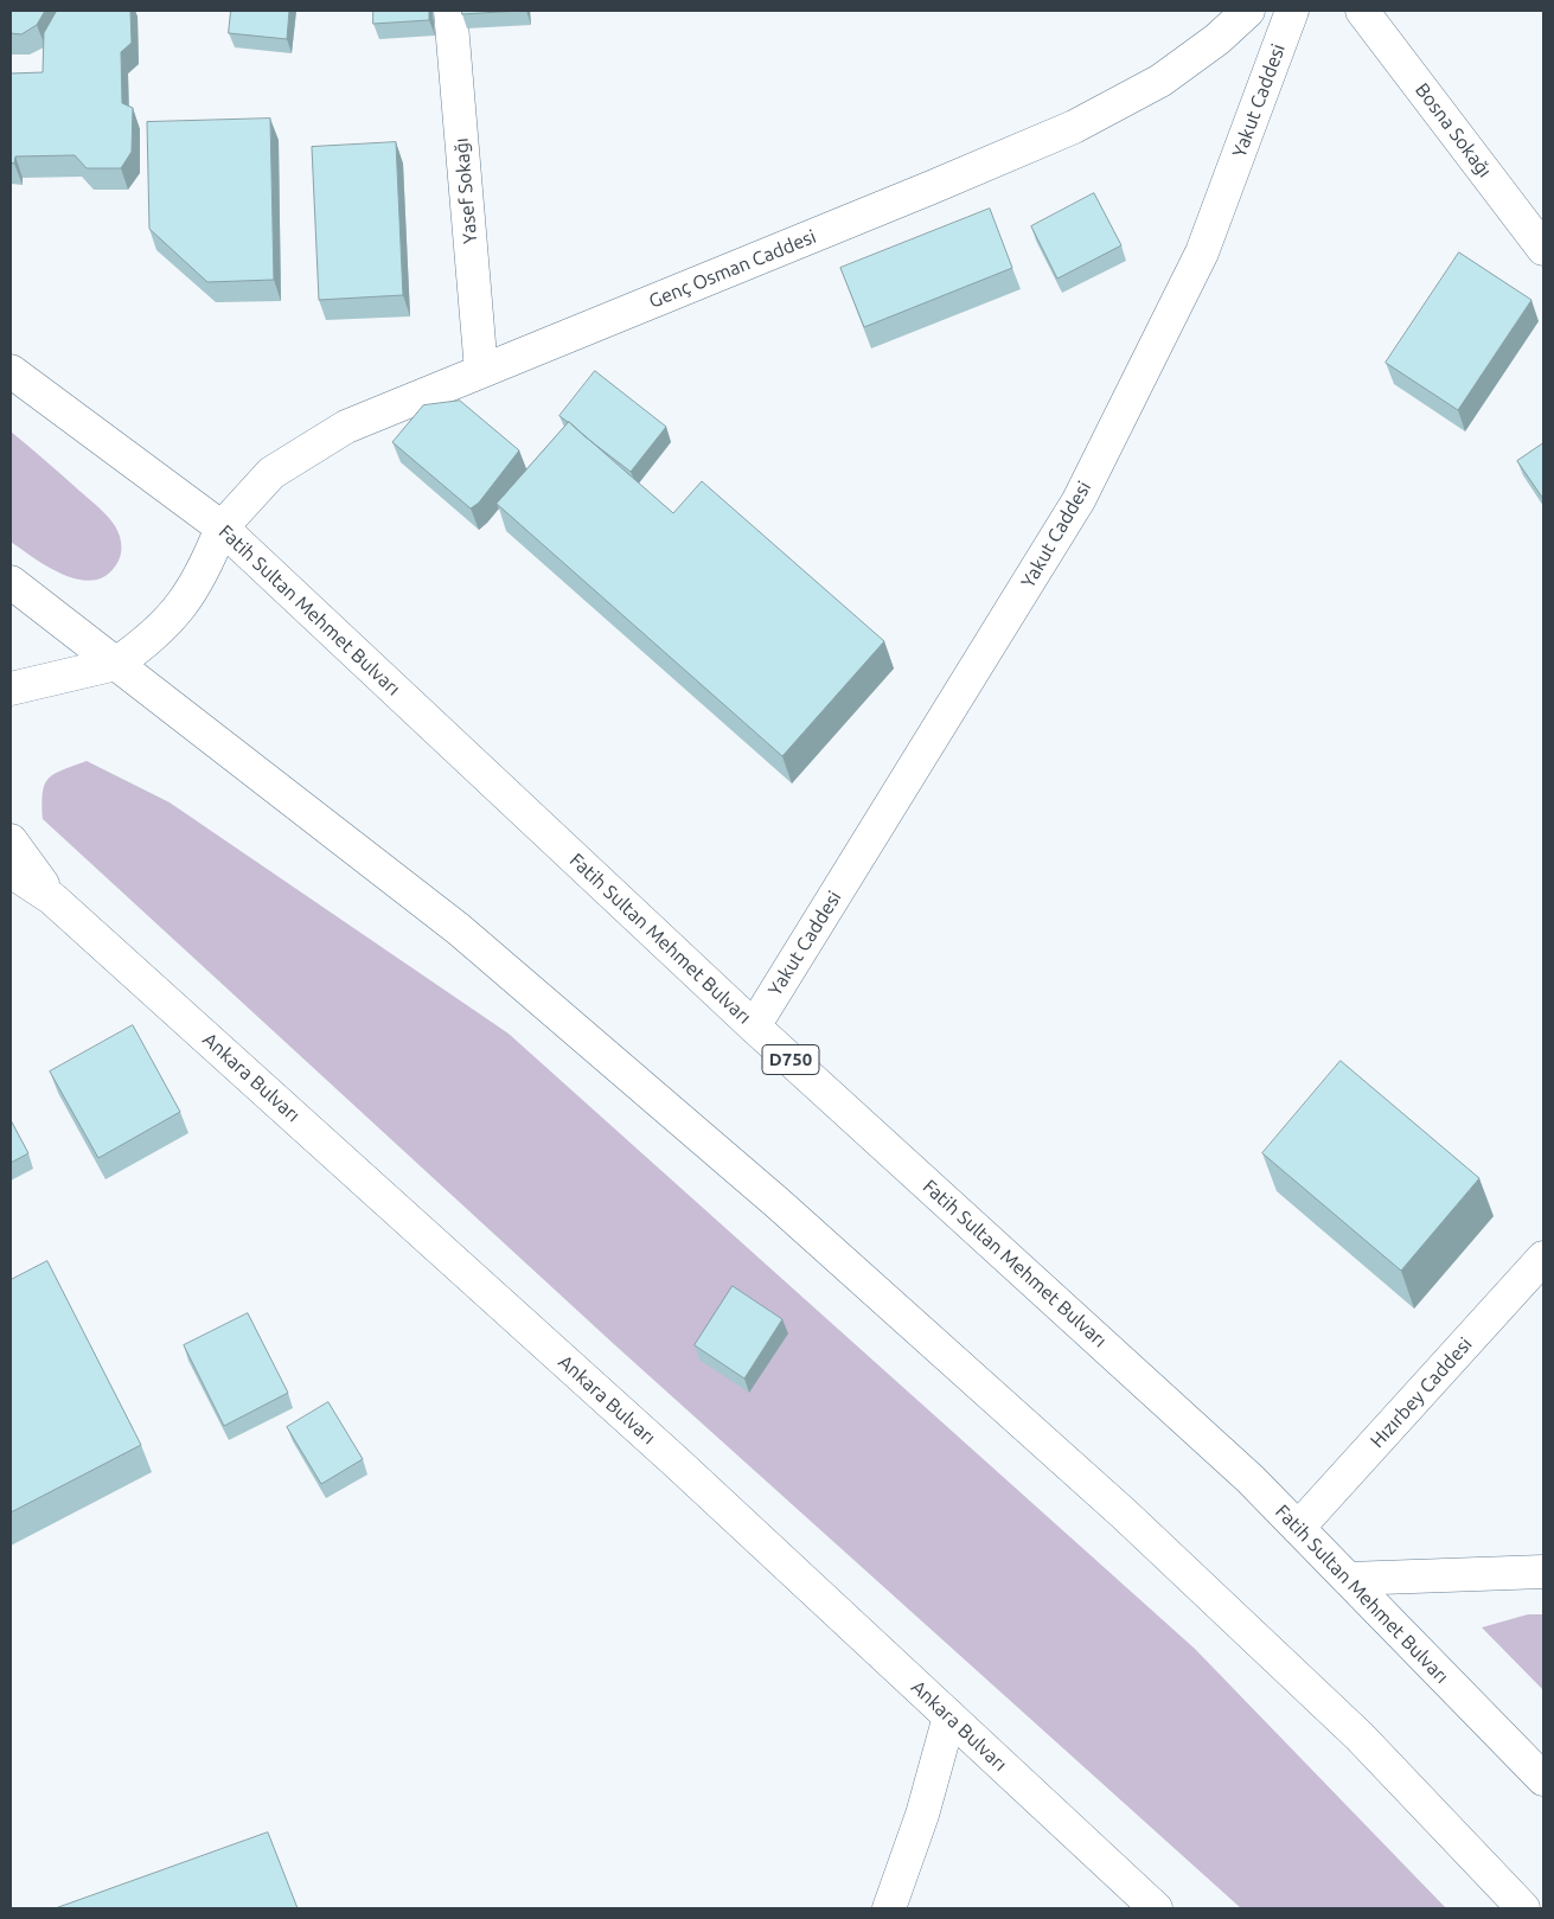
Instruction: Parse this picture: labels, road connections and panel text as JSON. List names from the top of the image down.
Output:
{
  "streets": {
    "main road": [
      "Yakut Caddesi",
      "Bosna Sokağı",
      "Yasef Sokağı",
      "Genç Osman Caddesi",
      "Fatih Sultan Mehmet Bulvarı",
      "D750",
      "Ankara Bulvarı",
      "Hızırbey Caddesi"
    ]
  },
  "crossings": [
    ["Yakut Caddesi", "Fatih Sultan Mehmet Bulvarı"],
    ["Yasef Sokağı", "Genç Osman Caddesi"],
    ["Genç Osman Caddesi", "Fatih Sultan Mehmet Bulvarı"],
    ["Fatih Sultan Mehmet Bulvarı", "Hızırbey Caddesi"]
  ]
}
